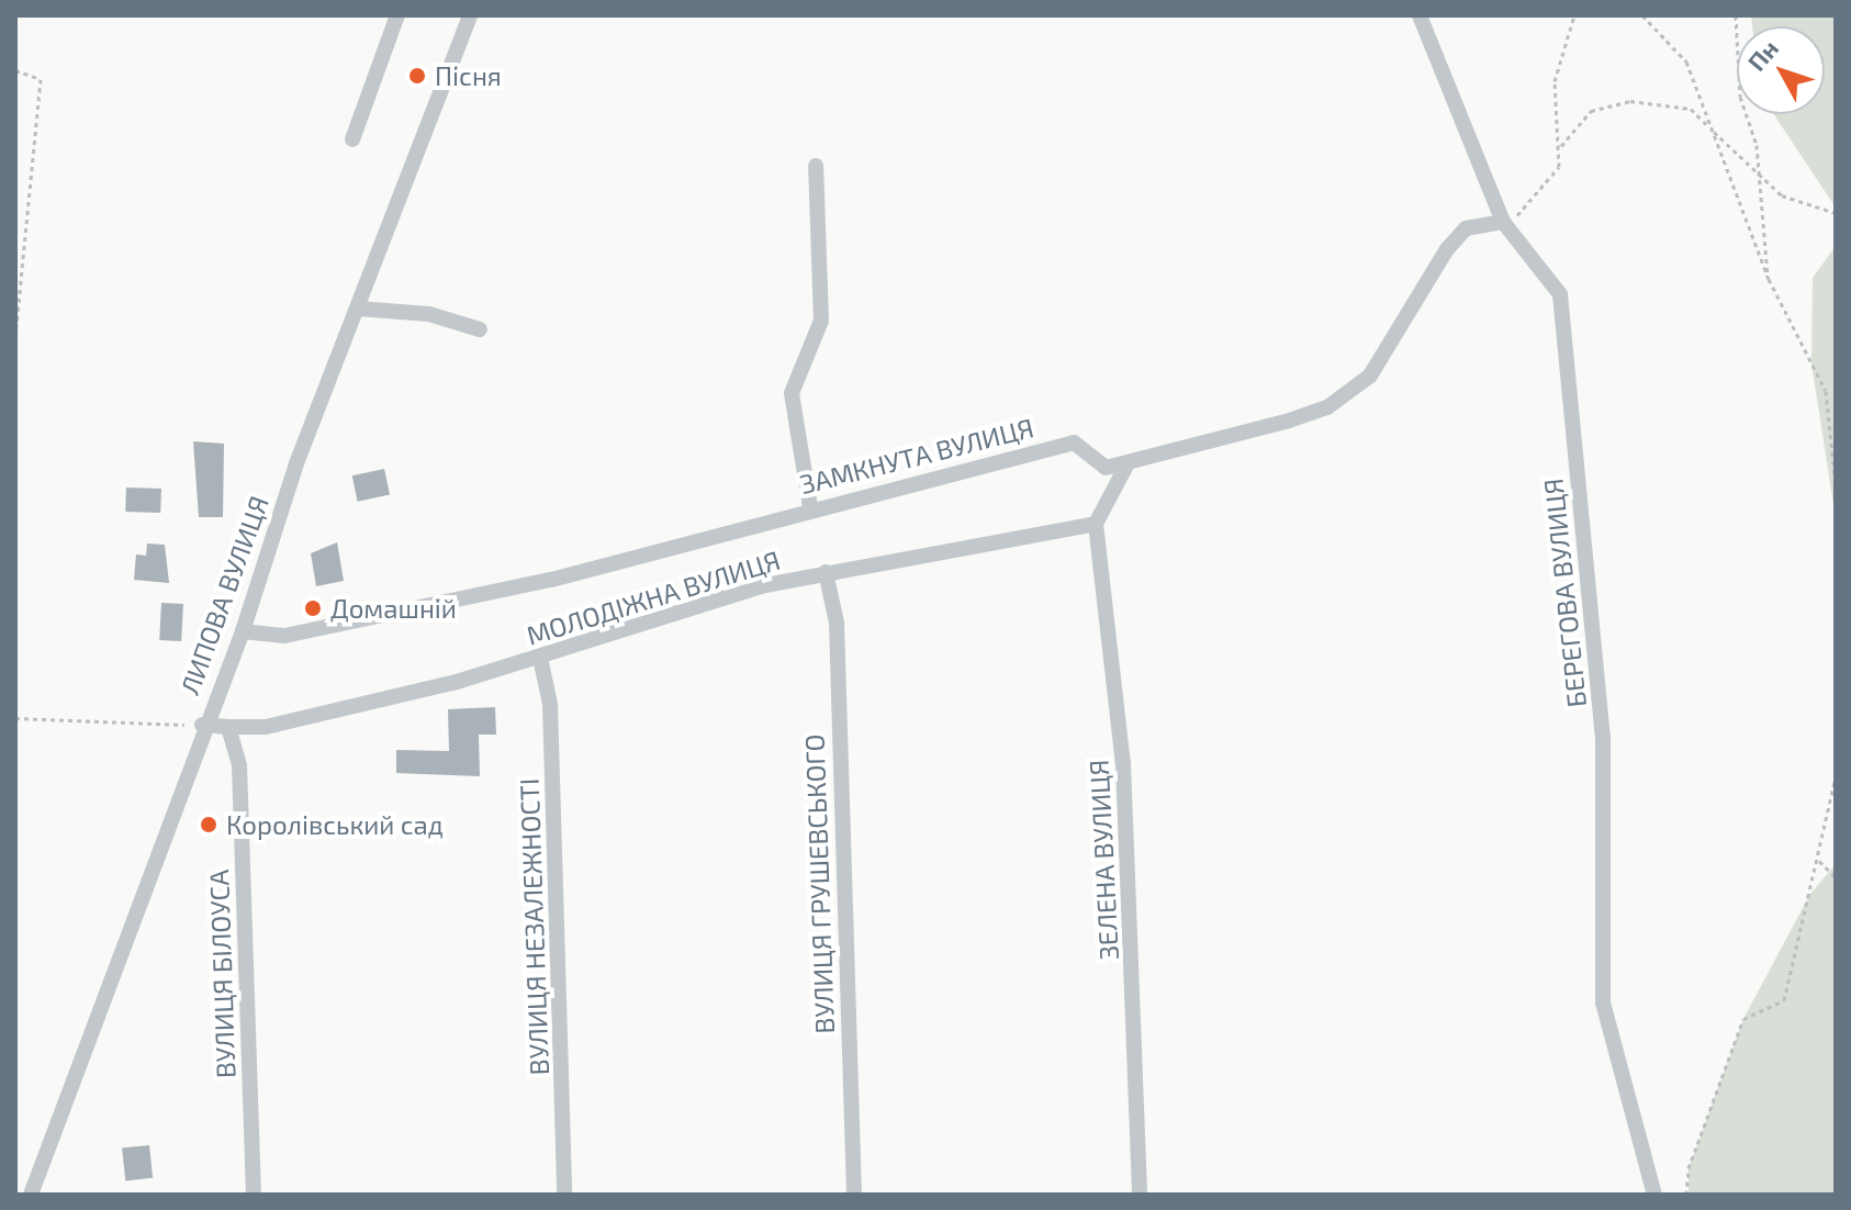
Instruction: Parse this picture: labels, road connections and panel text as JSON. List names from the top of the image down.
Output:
{
  "streets": {
    "street": [
      "ЗАМКНУТА ВУЛИЦЯ",
      "БЕРЕГОВА ВУЛИЦЯ",
      "ЛИПОВА ВУЛИЦЯ",
      "МОЛОДІЖНА ВУЛИЦЯ",
      "ЗЕЛЕНА ВУЛИЦЯ",
      "ВУЛИЦЯ ГРУШЕВСЬКОГО",
      "ВУЛИЦЯ НЕЗАЛЕЖНОСТІ",
      "ВУЛИЦЯ БІЛОУСА"
    ]
  },
  "crossings": [
    ["ЗАМКНУТА ВУЛИЦЯ", "БЕРЕГОВА ВУЛИЦЯ"],
    ["ЗАМКНУТА ВУЛИЦЯ", "ЛИПОВА ВУЛИЦЯ"],
    ["МОЛОДІЖНА ВУЛИЦЯ", "ЗЕЛЕНА ВУЛИЦЯ"],
    ["МОЛОДІЖНА ВУЛИЦЯ", "ВУЛИЦЯ ГРУШЕВСЬКОГО"],
    ["МОЛОДІЖНА ВУЛИЦЯ", "ВУЛИЦЯ НЕЗАЛЕЖНОСТІ"],
    ["МОЛОДІЖНА ВУЛИЦЯ", "ВУЛИЦЯ БІЛОУСА"]
  ],
  "places": ["Пісня", "Домашній", "Королівський сад"],
  "north": "top left"
}
